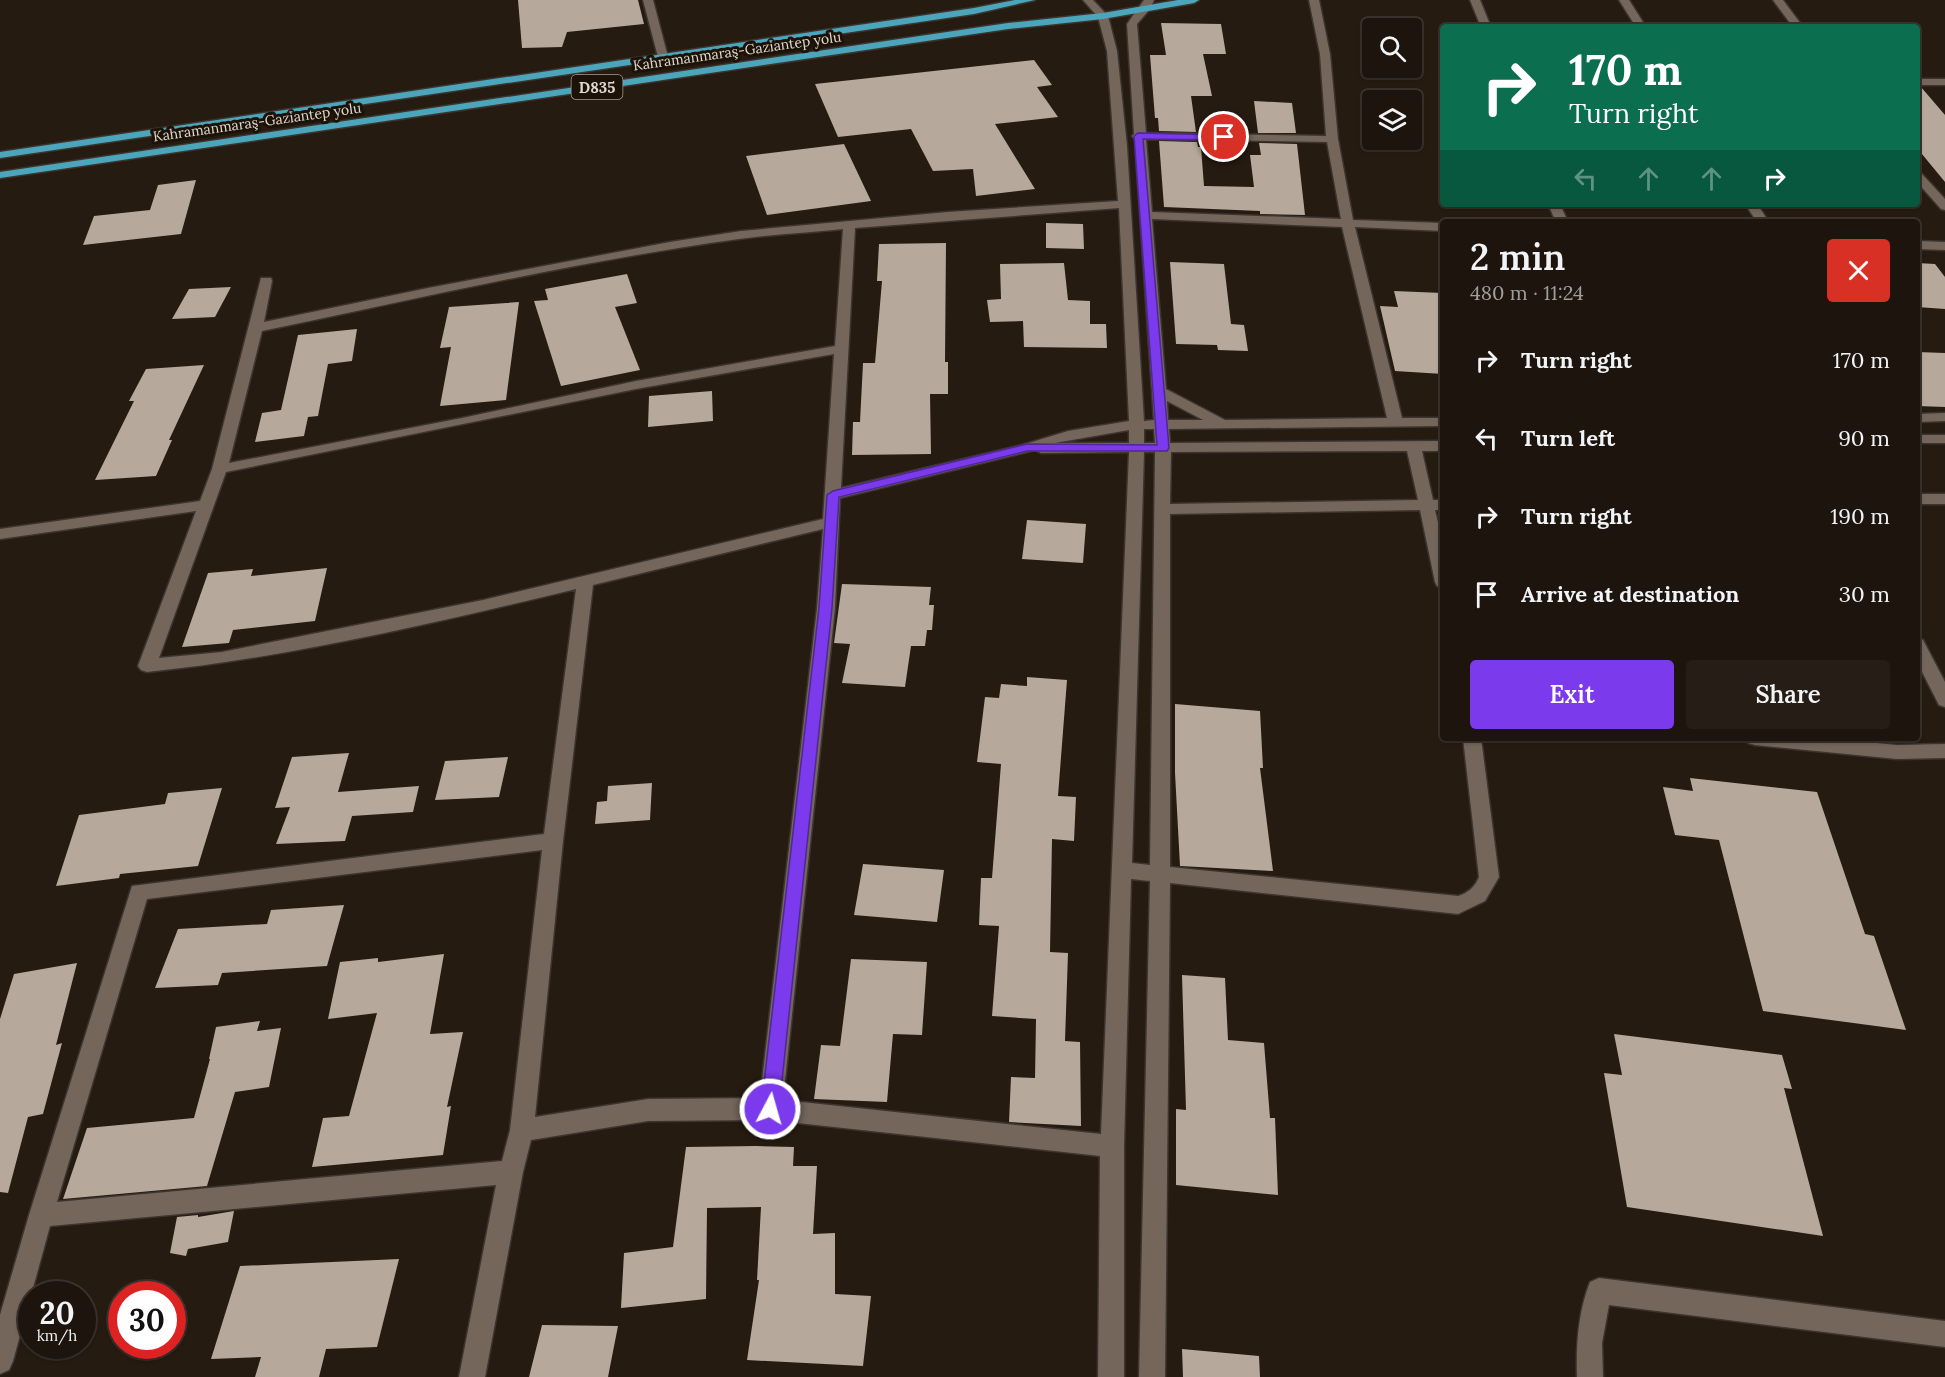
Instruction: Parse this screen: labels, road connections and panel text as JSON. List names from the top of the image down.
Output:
{
  "streets": {
    "highway": ["Kahramanmaraş-Gaziantep yolu", "D835"]
  },
  "page": {
    "turn": ["170 m", "Turn right"],
    "heading": ["2 min", "480 m · 11:24"],
    "list": [
      {
        "name": "Turn right",
        "value": "170 m"
      },
      {
        "name": "Turn left",
        "value": "90 m"
      },
      {
        "name": "Turn right",
        "value": "190 m"
      },
      {
        "name": "Arrive at destination",
        "value": "30 m"
      }
    ],
    "buttons": ["Exit", "Share"],
    "speed": "20 km/h",
    "limit": "30"
  }
}
